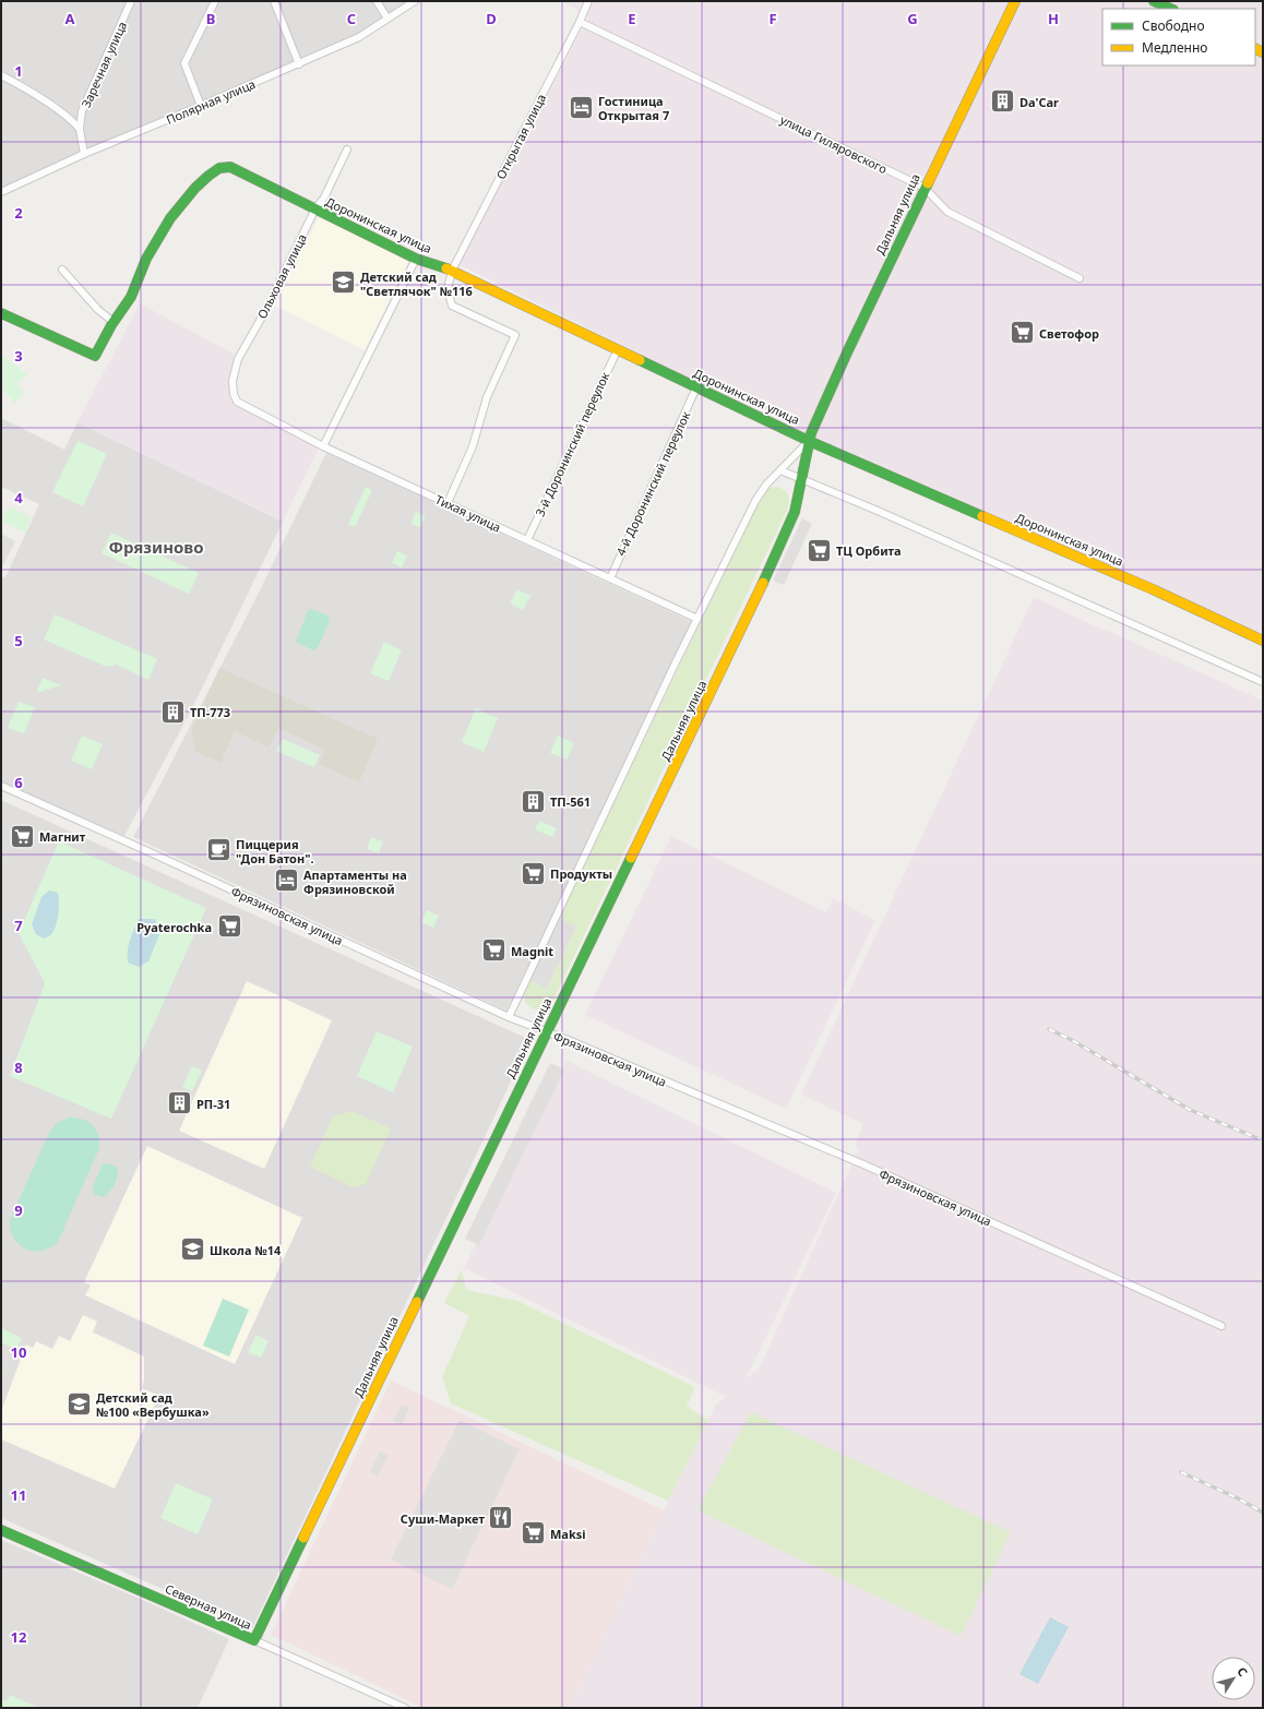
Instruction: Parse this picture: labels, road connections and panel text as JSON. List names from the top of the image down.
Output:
{
  "streets": {
    "street": [
      "Заречная улица",
      "Полярная улица",
      "Открытая улица",
      "улица Гиляровского",
      "Дальняя улица",
      "Доронинская улица",
      "Ольховая улица",
      "3-й Доронинский переулок",
      "4-й Доронинский переулок",
      "Тихая улица",
      "Фрязиновская улица",
      "Северная улица"
    ]
  },
  "crossings": [
    ["Заречная улица", "Полярная улица"],
    ["Открытая улица", "улица Гиляровского"],
    ["Открытая улица", "Доронинская улица"],
    ["Открытая улица", "Тихая улица"],
    ["улица Гиляровского", "Дальняя улица"],
    ["Дальняя улица", "Доронинская улица"],
    ["Дальняя улица", "Тихая улица"],
    ["Дальняя улица", "Фрязиновская улица"],
    ["Дальняя улица", "Северная улица"],
    ["Доронинская улица", "Ольховая улица"],
    ["Доронинская улица", "3-й Доронинский переулок"],
    ["Доронинская улица", "4-й Доронинский переулок"],
    ["Ольховая улица", "Тихая улица"],
    ["3-й Доронинский переулок", "Тихая улица"],
    ["4-й Доронинский переулок", "Тихая улица"]
  ],
  "districts": ["Фрязиново"],
  "places": {
    "building": [
      "Da'Car",
      "ТП-773",
      "ТП-561",
      "РП-31"
    ],
    "hotel": ["Гостиница Открытая 7", "Апартаменты на Фрязиновской"],
    "school or university": ["Детский сад \"Светлячок\" №116", "Школа №14", "Детский сад №100 «Вербушка»"],
    "supermarket": [
      "Светофор",
      "ТЦ Орбита",
      "Магнит",
      "Продукты",
      "Pyaterochka",
      "Magnit",
      "Maksi"
    ],
    "cafe": ["Пиццерия \"Дон Батон\"."],
    "restaurant": ["Суши-Маркет"]
  },
  "legend": ["Свободно", "Медленно"],
  "north": "top right",
  "grid": {
    "columns": [
      "A",
      "B",
      "C",
      "D",
      "E",
      "F",
      "G",
      "H"
    ],
    "rows": [
      "1",
      "2",
      "3",
      "4",
      "5",
      "6",
      "7",
      "8",
      "9",
      "10",
      "11",
      "12"
    ]
  }
}
